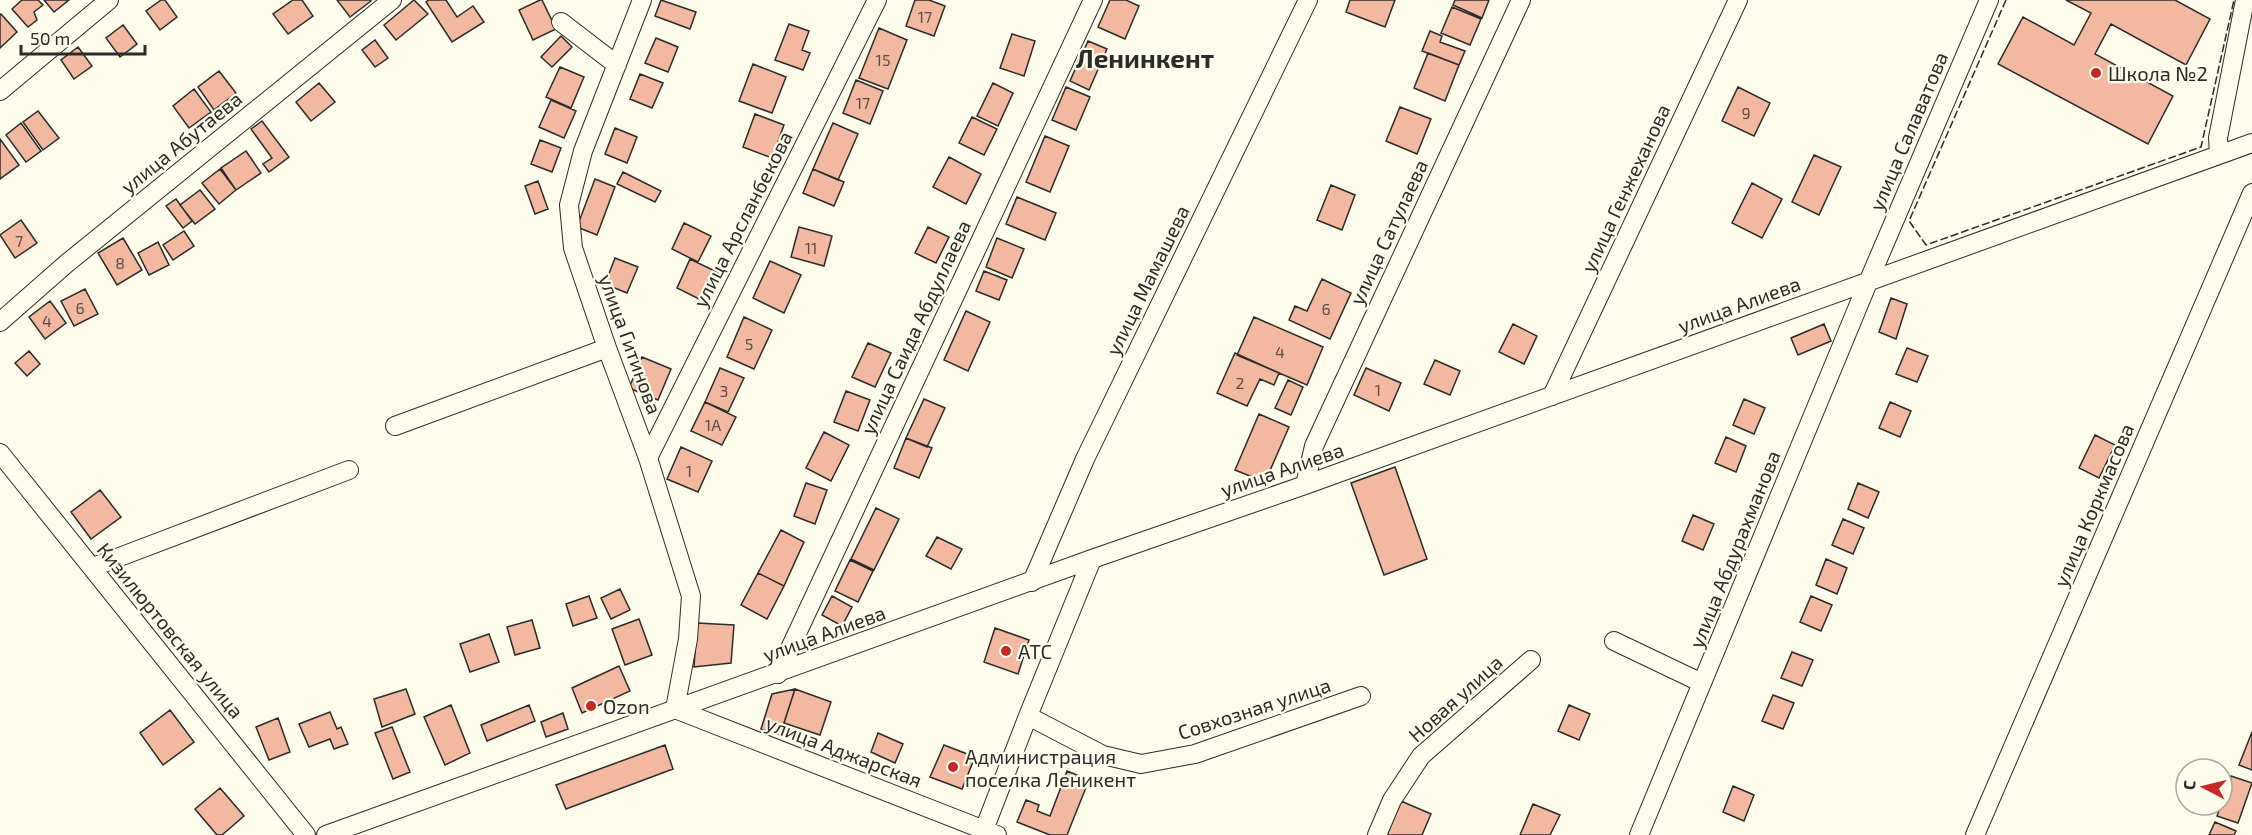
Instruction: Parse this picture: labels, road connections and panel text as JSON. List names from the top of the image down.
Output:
{
  "streets": {
    "street": [
      "улица Салаватова",
      "улица Абутаева",
      "улица Генжеханова",
      "улица Арсланбекова",
      "улица Сатулаева",
      "улица Мамашева",
      "улица Алиева",
      "улица Саида Абдуллаева",
      "улица Гитинова",
      "улица Коркмасова",
      "улица Абдурахманова",
      "Кизилюртовская улица",
      "Новая улица",
      "Совхозная улица",
      "улица Аджарская"
    ]
  },
  "crossings": [
    ["улица Салаватова", "улица Алиева"],
    ["улица Салаватова", "улица Абдурахманова"],
    ["улица Генжеханова", "улица Алиева"],
    ["улица Арсланбекова", "улица Гитинова"],
    ["улица Сатулаева", "улица Алиева"],
    ["улица Мамашева", "улица Алиева"],
    ["улица Алиева", "улица Саида Абдуллаева"],
    ["улица Алиева", "улица Гитинова"],
    ["улица Алиева", "улица Абдурахманова"],
    ["улица Алиева", "улица Аджарская"],
    ["улица Гитинова", "улица Аджарская"]
  ],
  "districts": ["Ленинкент"],
  "places": [
    "Школа №2",
    "АТС",
    "Ozon",
    "Администрация поселка Леникент"
  ],
  "house_numbers": [
    "17",
    "15",
    "17",
    "9",
    "7",
    "11",
    "8",
    "6",
    "6",
    "4",
    "5",
    "4",
    "2",
    "1",
    "3",
    "1А",
    "1"
  ],
  "scale_bar": "50 m",
  "north": "left"
}
